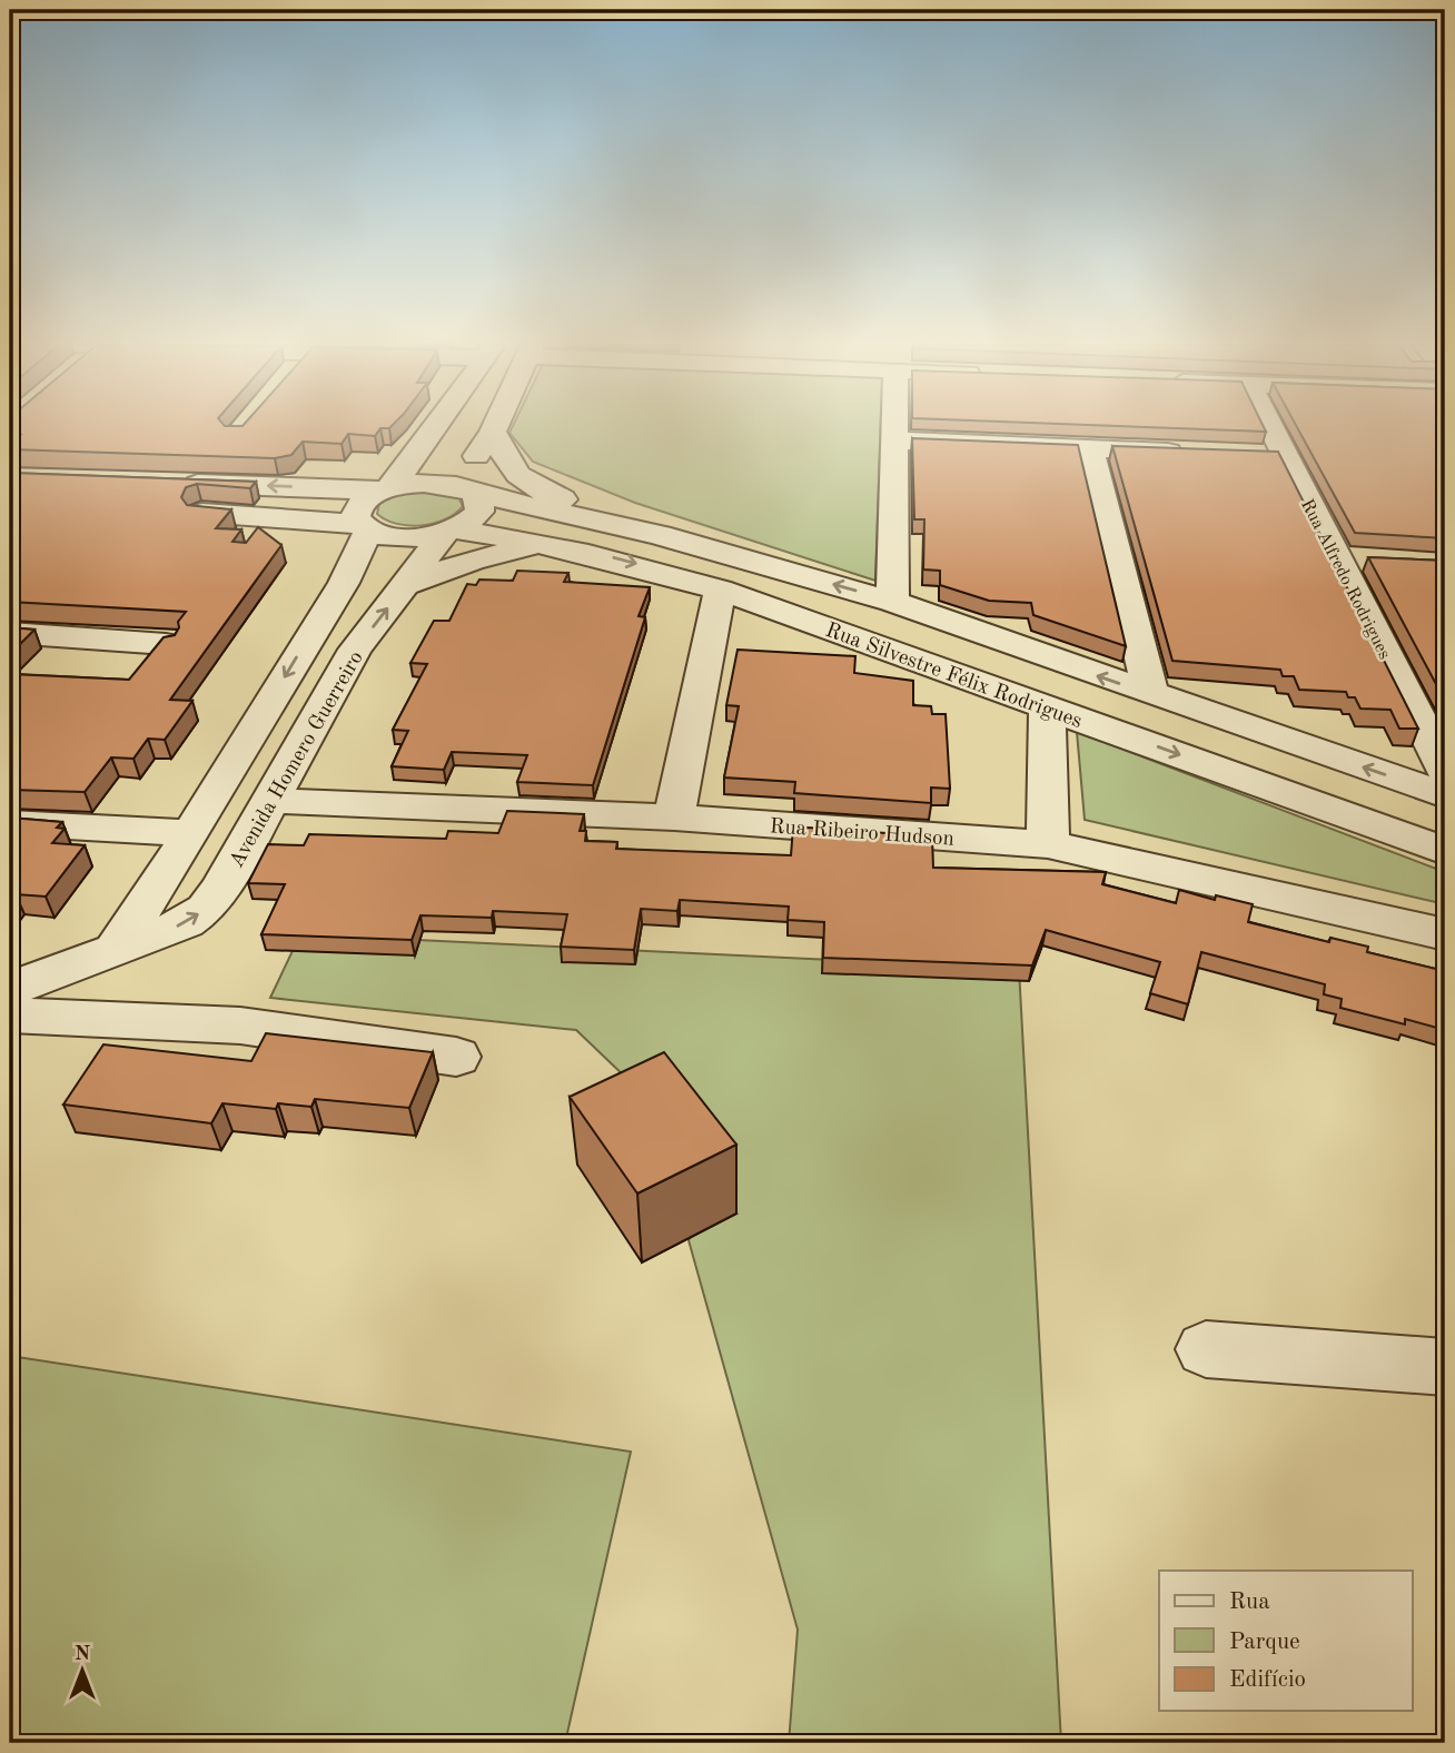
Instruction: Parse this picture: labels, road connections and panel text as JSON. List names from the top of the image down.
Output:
{
  "streets": {
    "street": [
      "Rua Alfredo Rodrigues",
      "Rua Silvestre Félix Rodrigues",
      "Avenida Homero Guerreiro",
      "Rua Ribeiro Hudson"
    ]
  },
  "crossings": [
    ["Rua Silvestre Félix Rodrigues", "Avenida Homero Guerreiro"],
    ["Avenida Homero Guerreiro", "Rua Ribeiro Hudson"]
  ],
  "legend": ["Rua", "Parque", "Edifício"],
  "north": "top"
}
